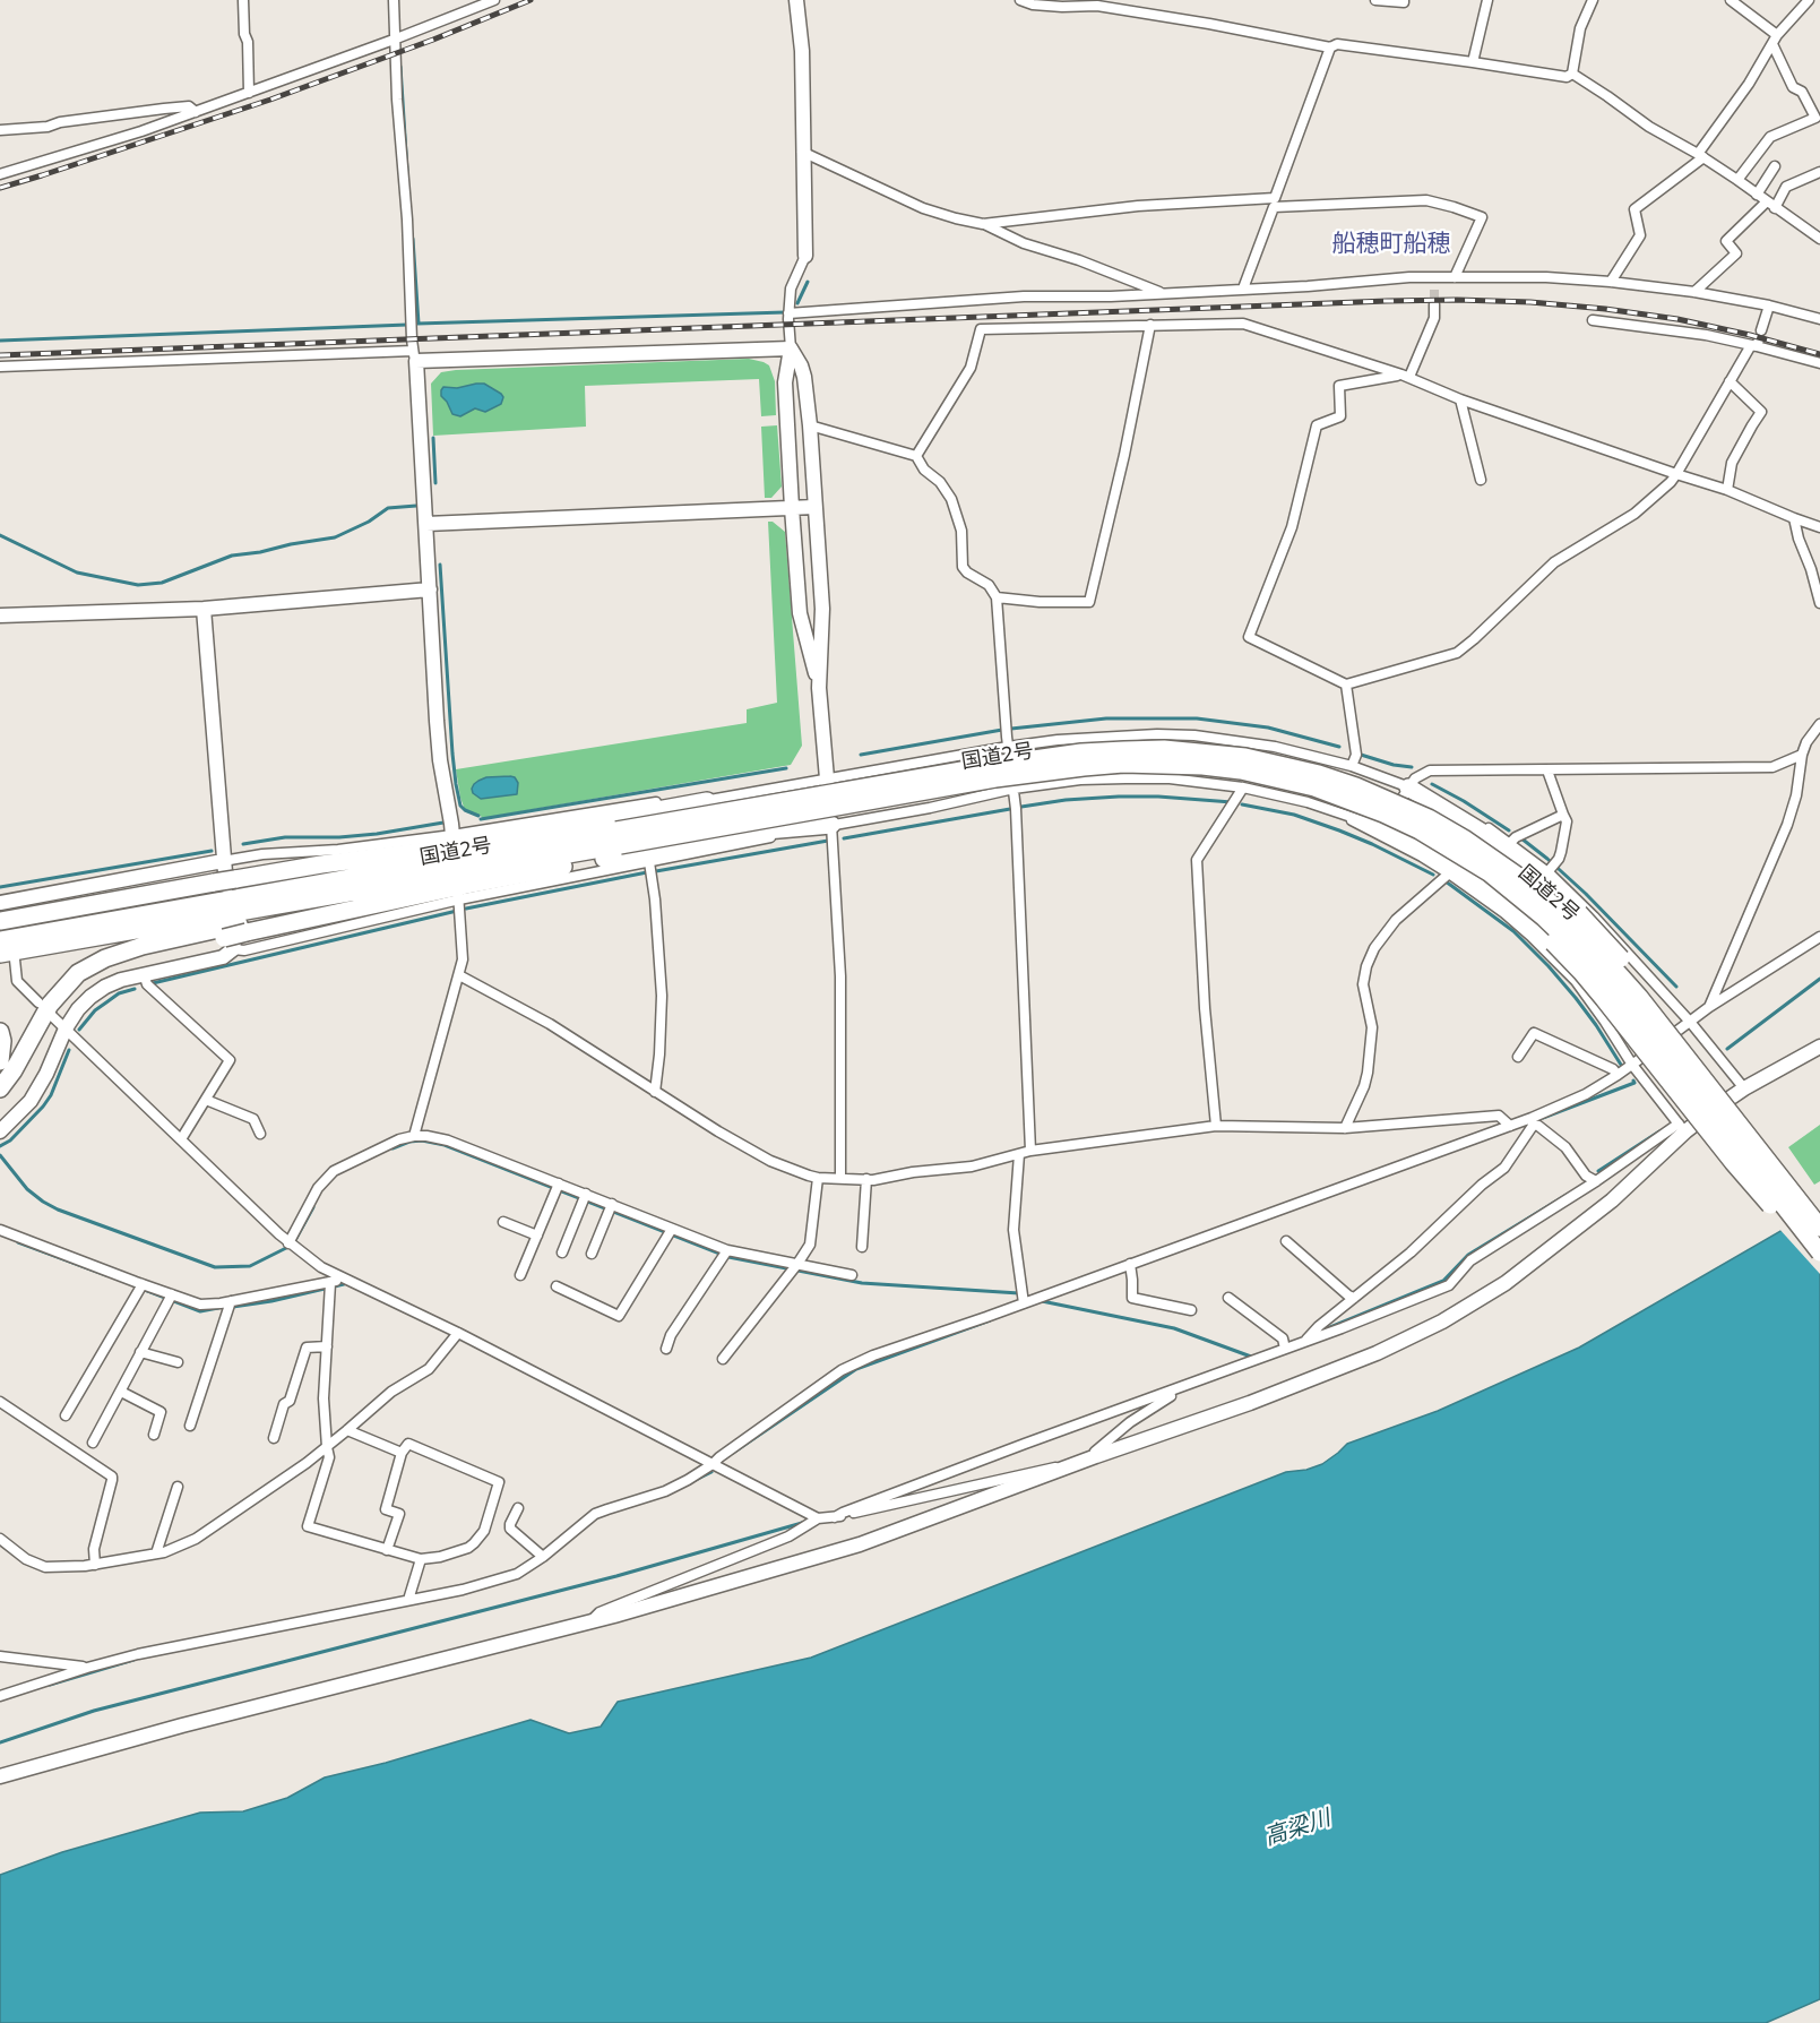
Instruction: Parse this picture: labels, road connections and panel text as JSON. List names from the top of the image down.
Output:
{
  "streets": {
    "highway": ["国道2号"]
  },
  "districts": ["船穂町船穂"],
  "water": ["高梁川"]
}
